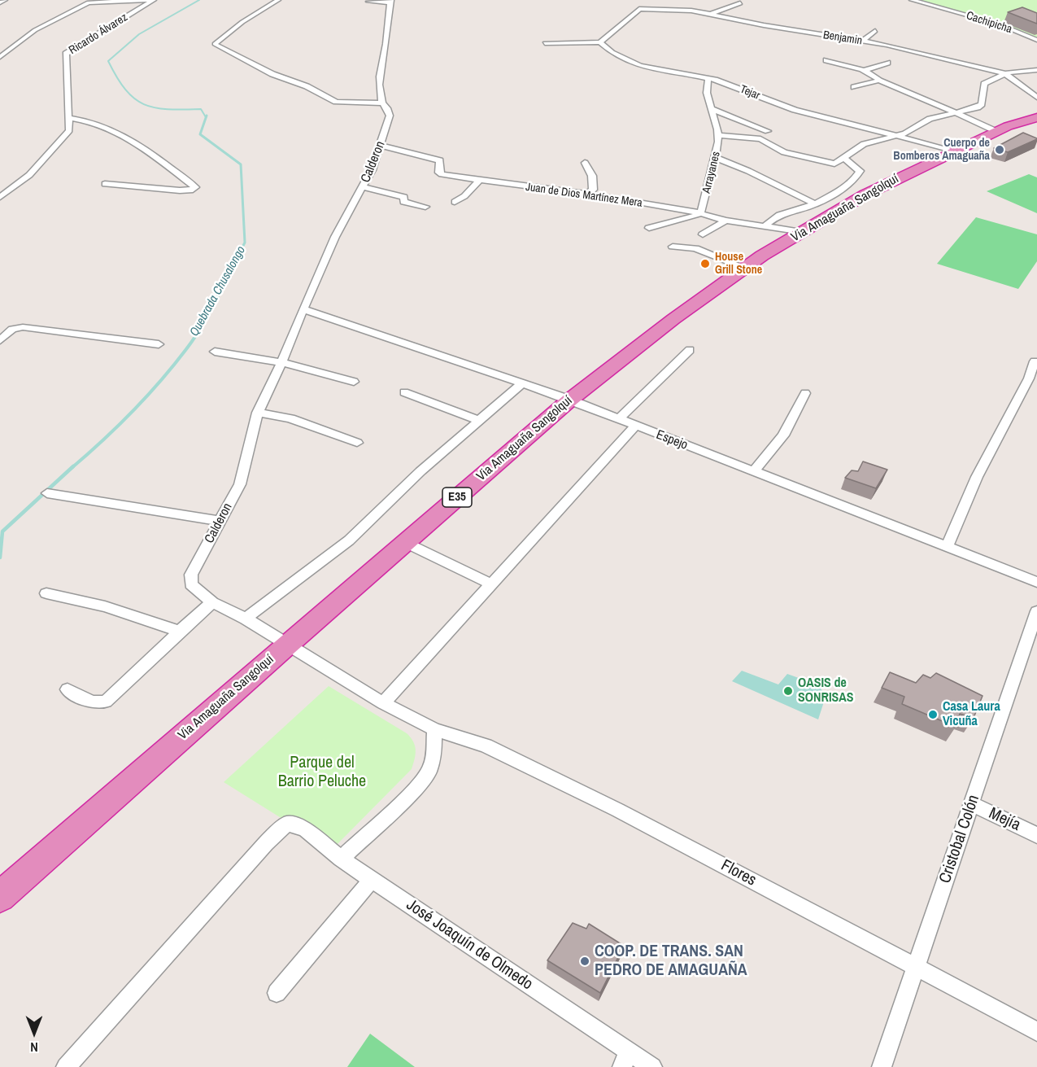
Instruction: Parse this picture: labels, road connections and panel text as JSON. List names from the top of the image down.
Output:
{
  "streets": {
    "highway": ["Via Amaguaña Sangolquí", "E35"],
    "street": [
      "Cachipicha",
      "Ricardo Álvarez",
      "Benjamin",
      "Tejar",
      "Calderon",
      "Arrayanes",
      "Juan de Dios Martínez Mera",
      "Espejo",
      "Mejía",
      "Cristobal Colón",
      "Flores",
      "José Joaquín de Olmedo"
    ]
  },
  "crossings": [
    ["Benjamin", "Tejar"],
    ["Tejar", "Arrayanes"],
    ["Tejar", "Via Amaguaña Sangolquí"],
    ["Calderon", "Juan de Dios Martínez Mera"],
    ["Calderon", "Via Amaguaña Sangolquí"],
    ["Calderon", "Espejo"],
    ["Calderon", "Flores"],
    ["Arrayanes", "Juan de Dios Martínez Mera"],
    ["Juan de Dios Martínez Mera", "Via Amaguaña Sangolquí"],
    ["Via Amaguaña Sangolquí", "Espejo"],
    ["Mejía", "Cristobal Colón"],
    ["Cristobal Colón", "Flores"]
  ],
  "water": ["Quebrada Chusalongo"],
  "parks": ["Parque del Barrio Peluche"],
  "places": [
    "Cuerpo de Bomberos Amaguaña",
    "House Grill Stone",
    "OASIS de SONRISAS",
    "Casa Laura Vicuña",
    "COOP. DE TRANS. SAN PEDRO DE AMAGUAÑA"
  ],
  "north": "bottom"
}
